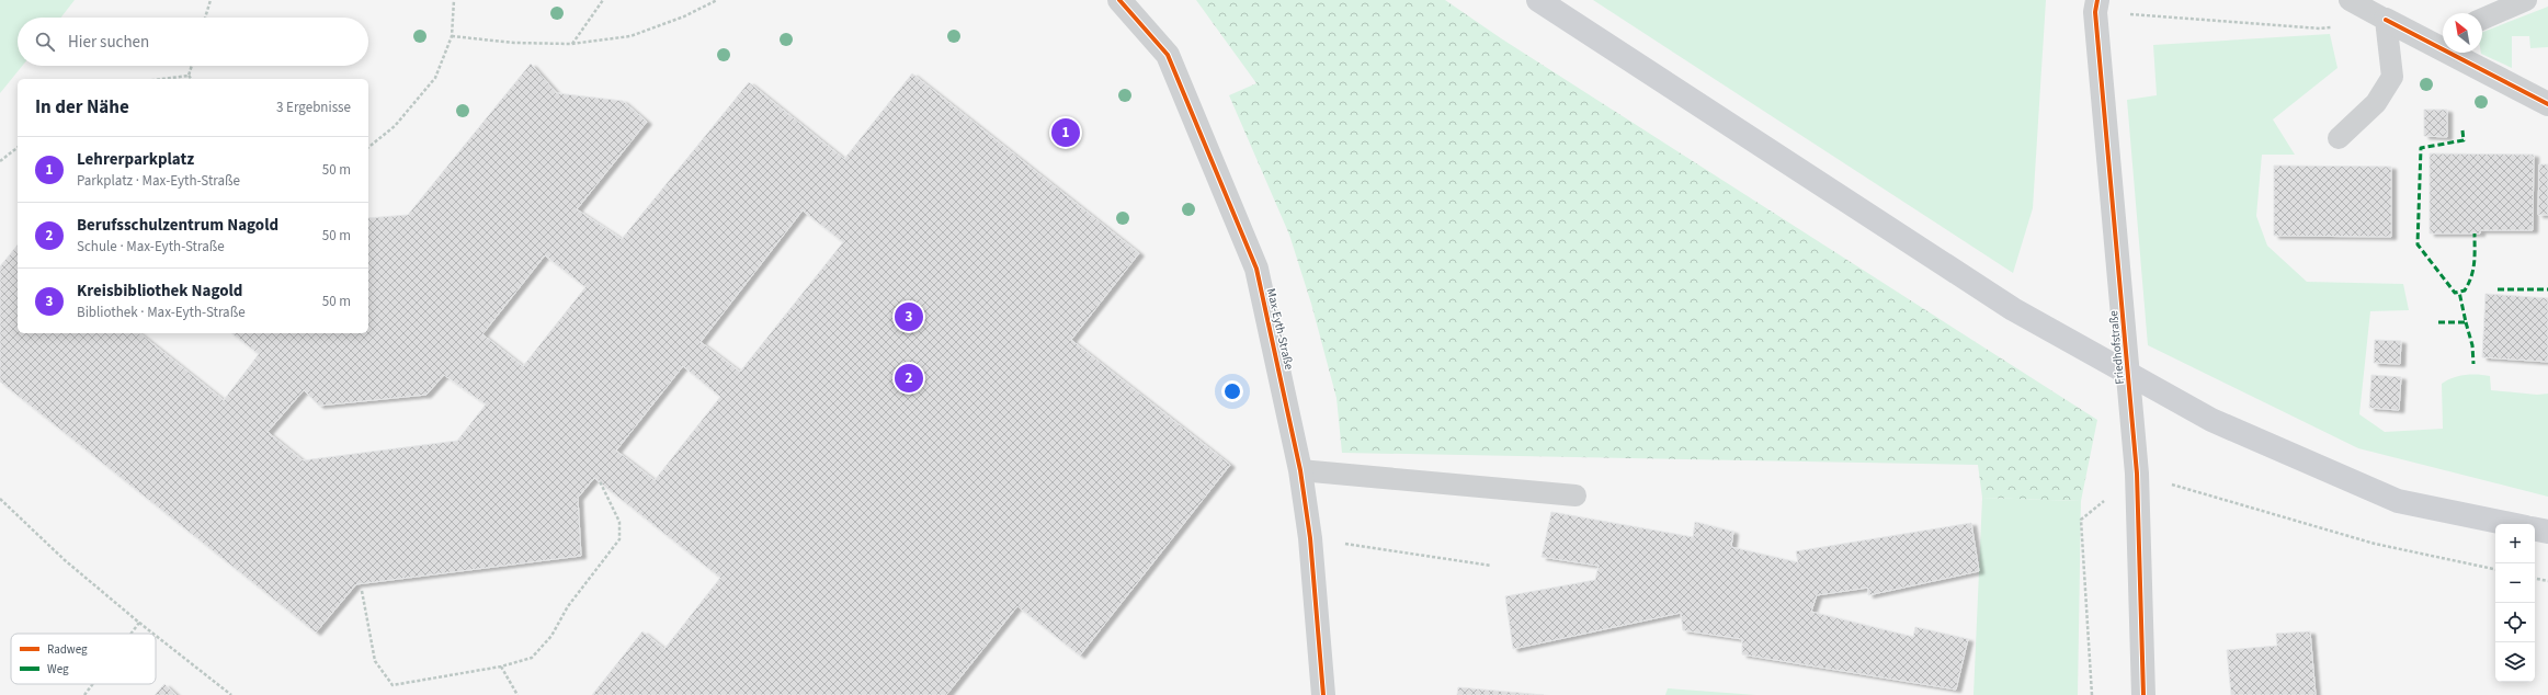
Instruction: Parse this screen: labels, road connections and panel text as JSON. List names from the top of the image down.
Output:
{
  "streets": {
    "street": ["Max-Eyth-Straße", "Friedhofstraße"]
  },
  "legend": ["Radweg", "Weg"],
  "north": "top left",
  "page": {
    "search": "Hier suchen",
    "heading": ["In der Nähe", "3 Ergebnisse"],
    "pins": ["1", "3", "2"],
    "list": [
      {
        "mark": "1",
        "name": "Lehrerparkplatz",
        "note": "Parkplatz · Max-Eyth-Straße",
        "value": "50 m"
      },
      {
        "mark": "2",
        "name": "Berufsschulzentrum Nagold",
        "note": "Schule · Max-Eyth-Straße",
        "value": "50 m"
      },
      {
        "mark": "3",
        "name": "Kreisbibliothek Nagold",
        "note": "Bibliothek · Max-Eyth-Straße",
        "value": "50 m"
      }
    ],
    "map_buttons": ["+", "−"]
  }
}
